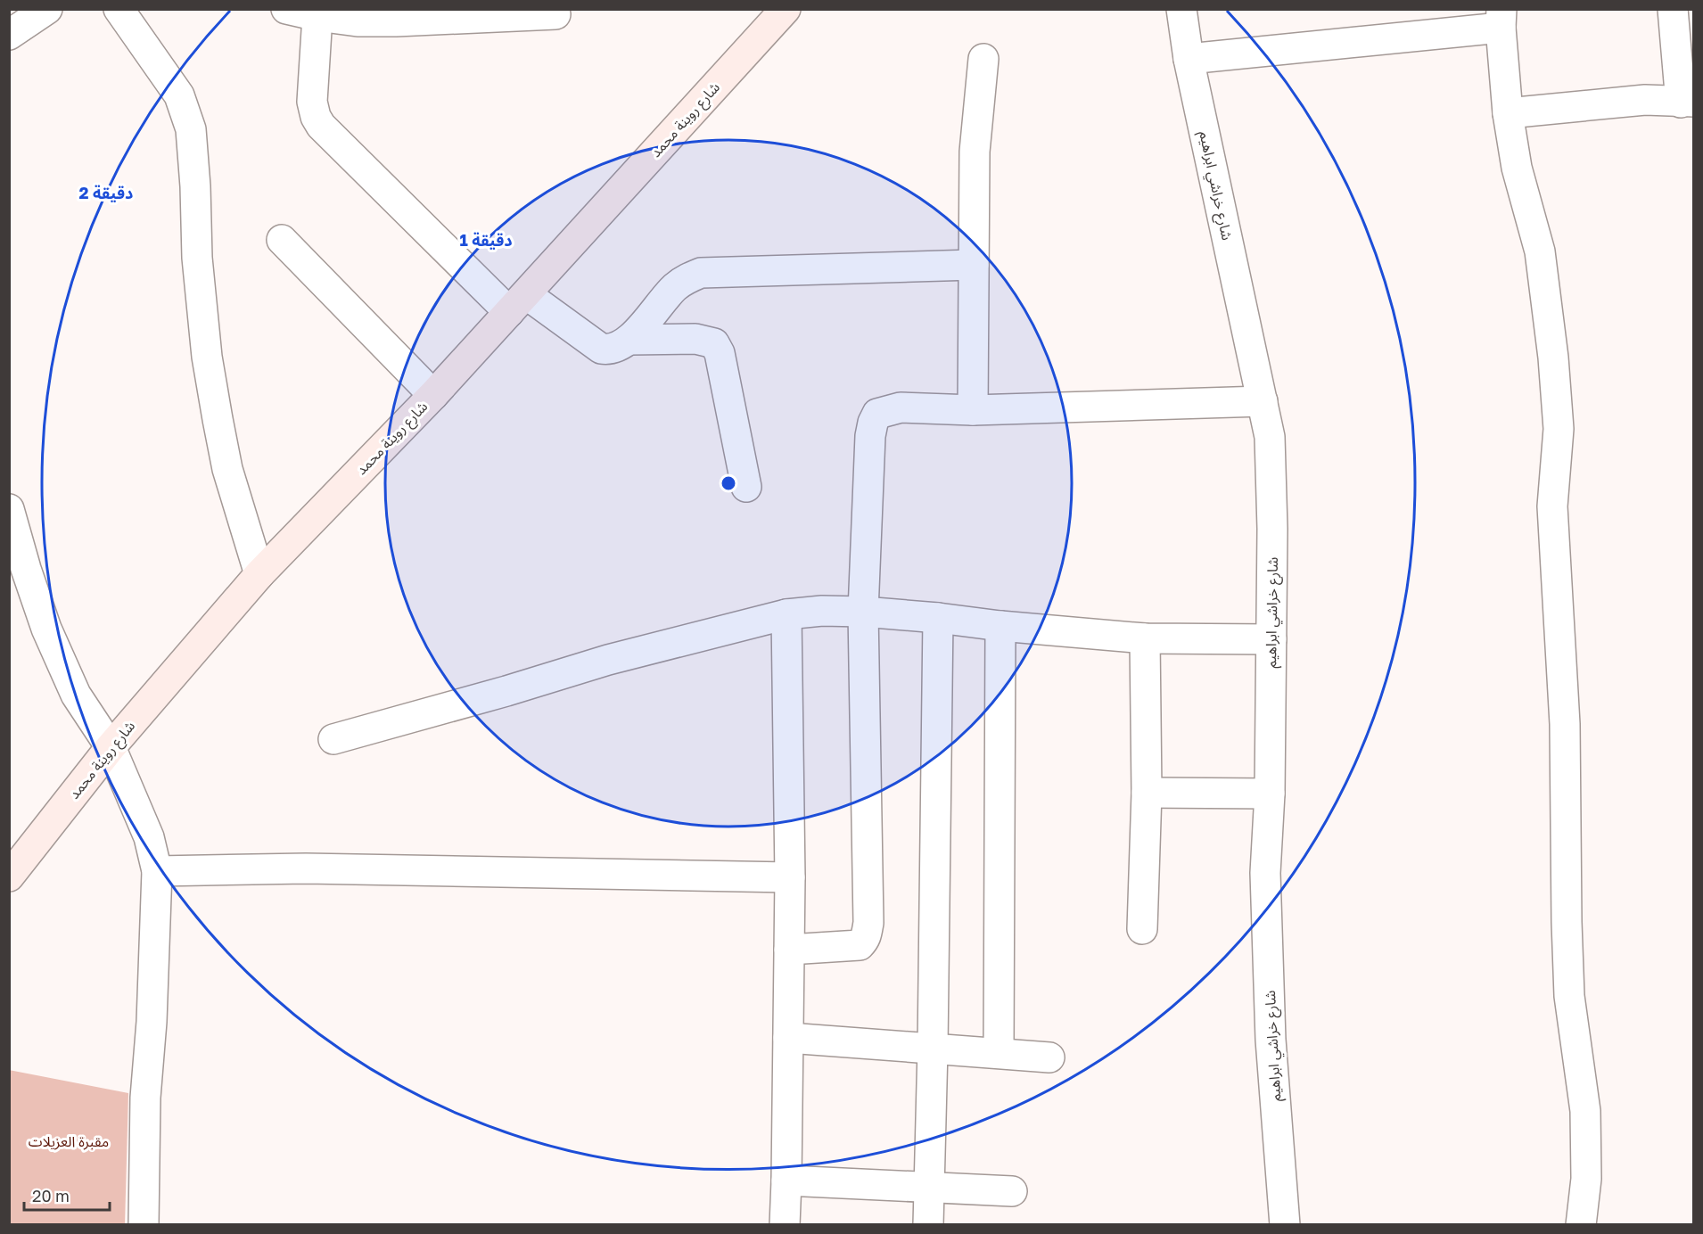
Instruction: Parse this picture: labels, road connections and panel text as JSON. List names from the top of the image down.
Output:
{
  "streets": {
    "main road": ["شارع روينة محمد"],
    "street": ["شارع خراشي ابراهيم"]
  },
  "parks": ["مقبرة العزيلات"],
  "scale_bar": "20 m",
  "rings": ["2 دقيقة", "1 دقيقة"]
}
